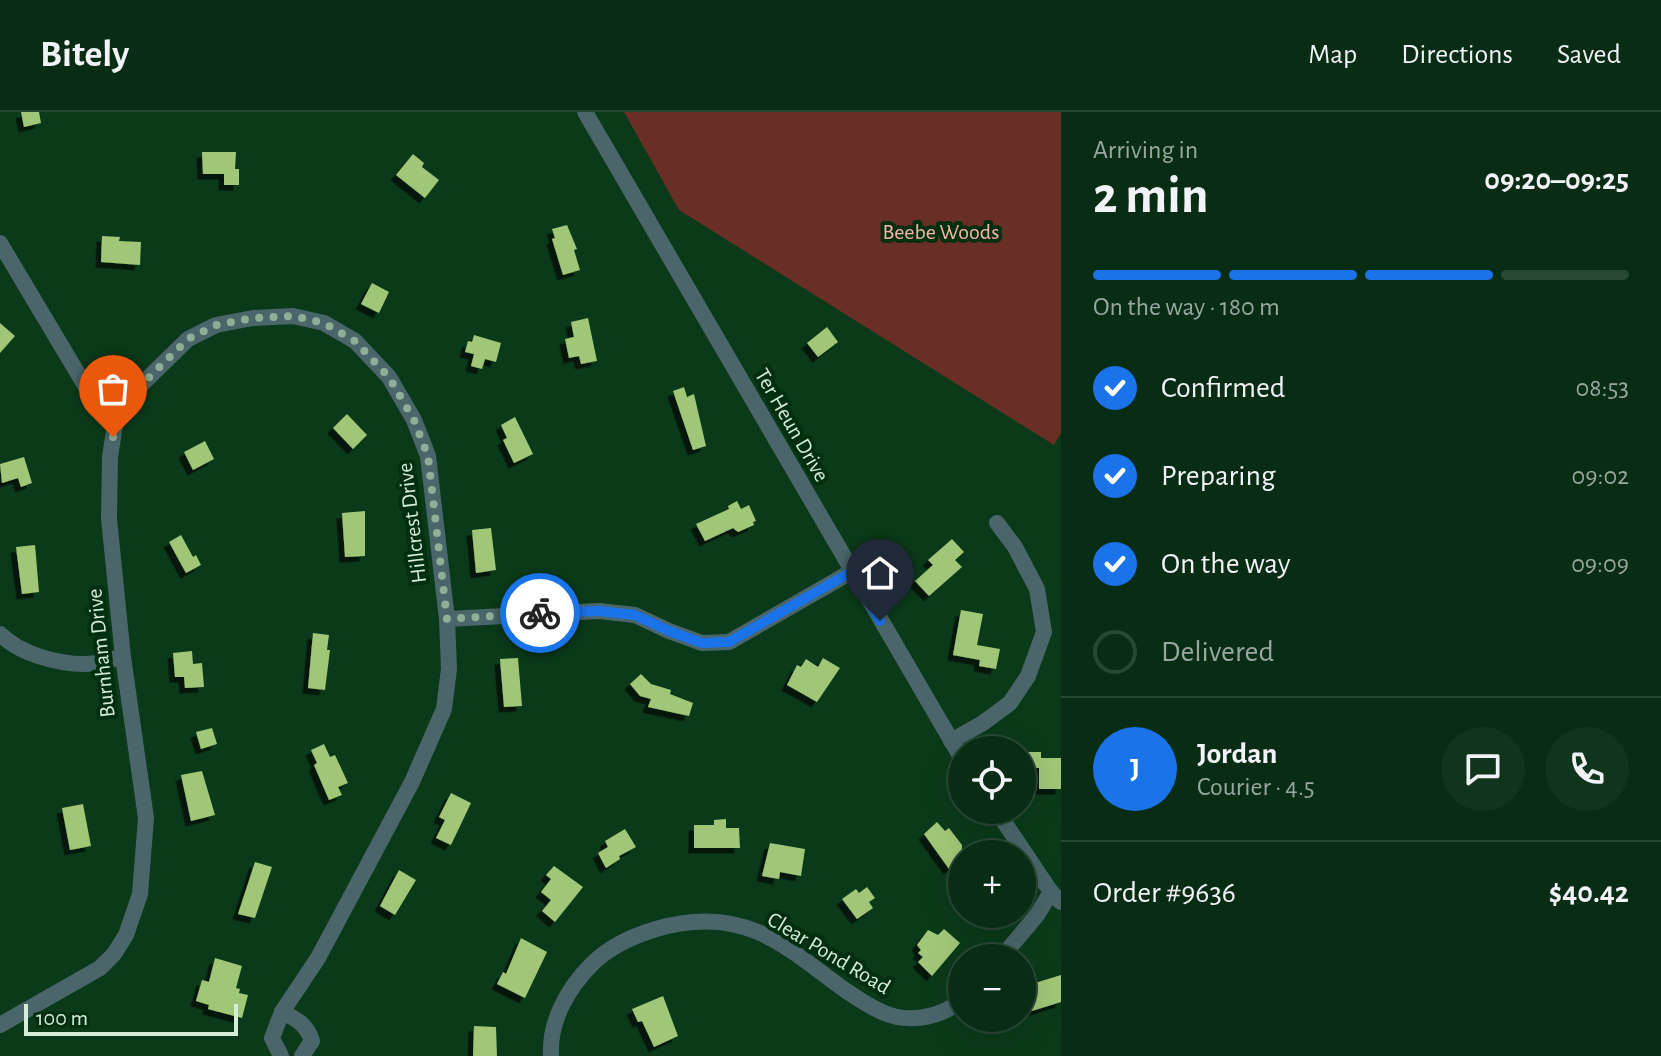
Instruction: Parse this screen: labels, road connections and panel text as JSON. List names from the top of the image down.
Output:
{
  "streets": {
    "street": [
      "Ter Heun Drive",
      "Hillcrest Drive",
      "Burnham Drive",
      "Clear Pond Road"
    ]
  },
  "crossings": [
    ["Hillcrest Drive", "Burnham Drive"]
  ],
  "parks": ["Beebe Woods"],
  "scale_bar": "100 m",
  "page": {
    "header": "Bitely",
    "nav": ["Map", "Directions", "Saved"],
    "heading": ["2 min", "Arriving in", "09:20–09:25"],
    "panel": [
      "Jordan",
      "Courier · 4.5",
      "Order #9636",
      "$40.42"
    ],
    "bar": "On the way · 180 m",
    "list": [
      ["Confirmed", "08:53"],
      ["Preparing", "09:02"],
      ["On the way", "09:09"],
      "Delivered"
    ],
    "round": "J",
    "map_buttons": ["+", "−"],
    "scale": "100 m"
  }
}
